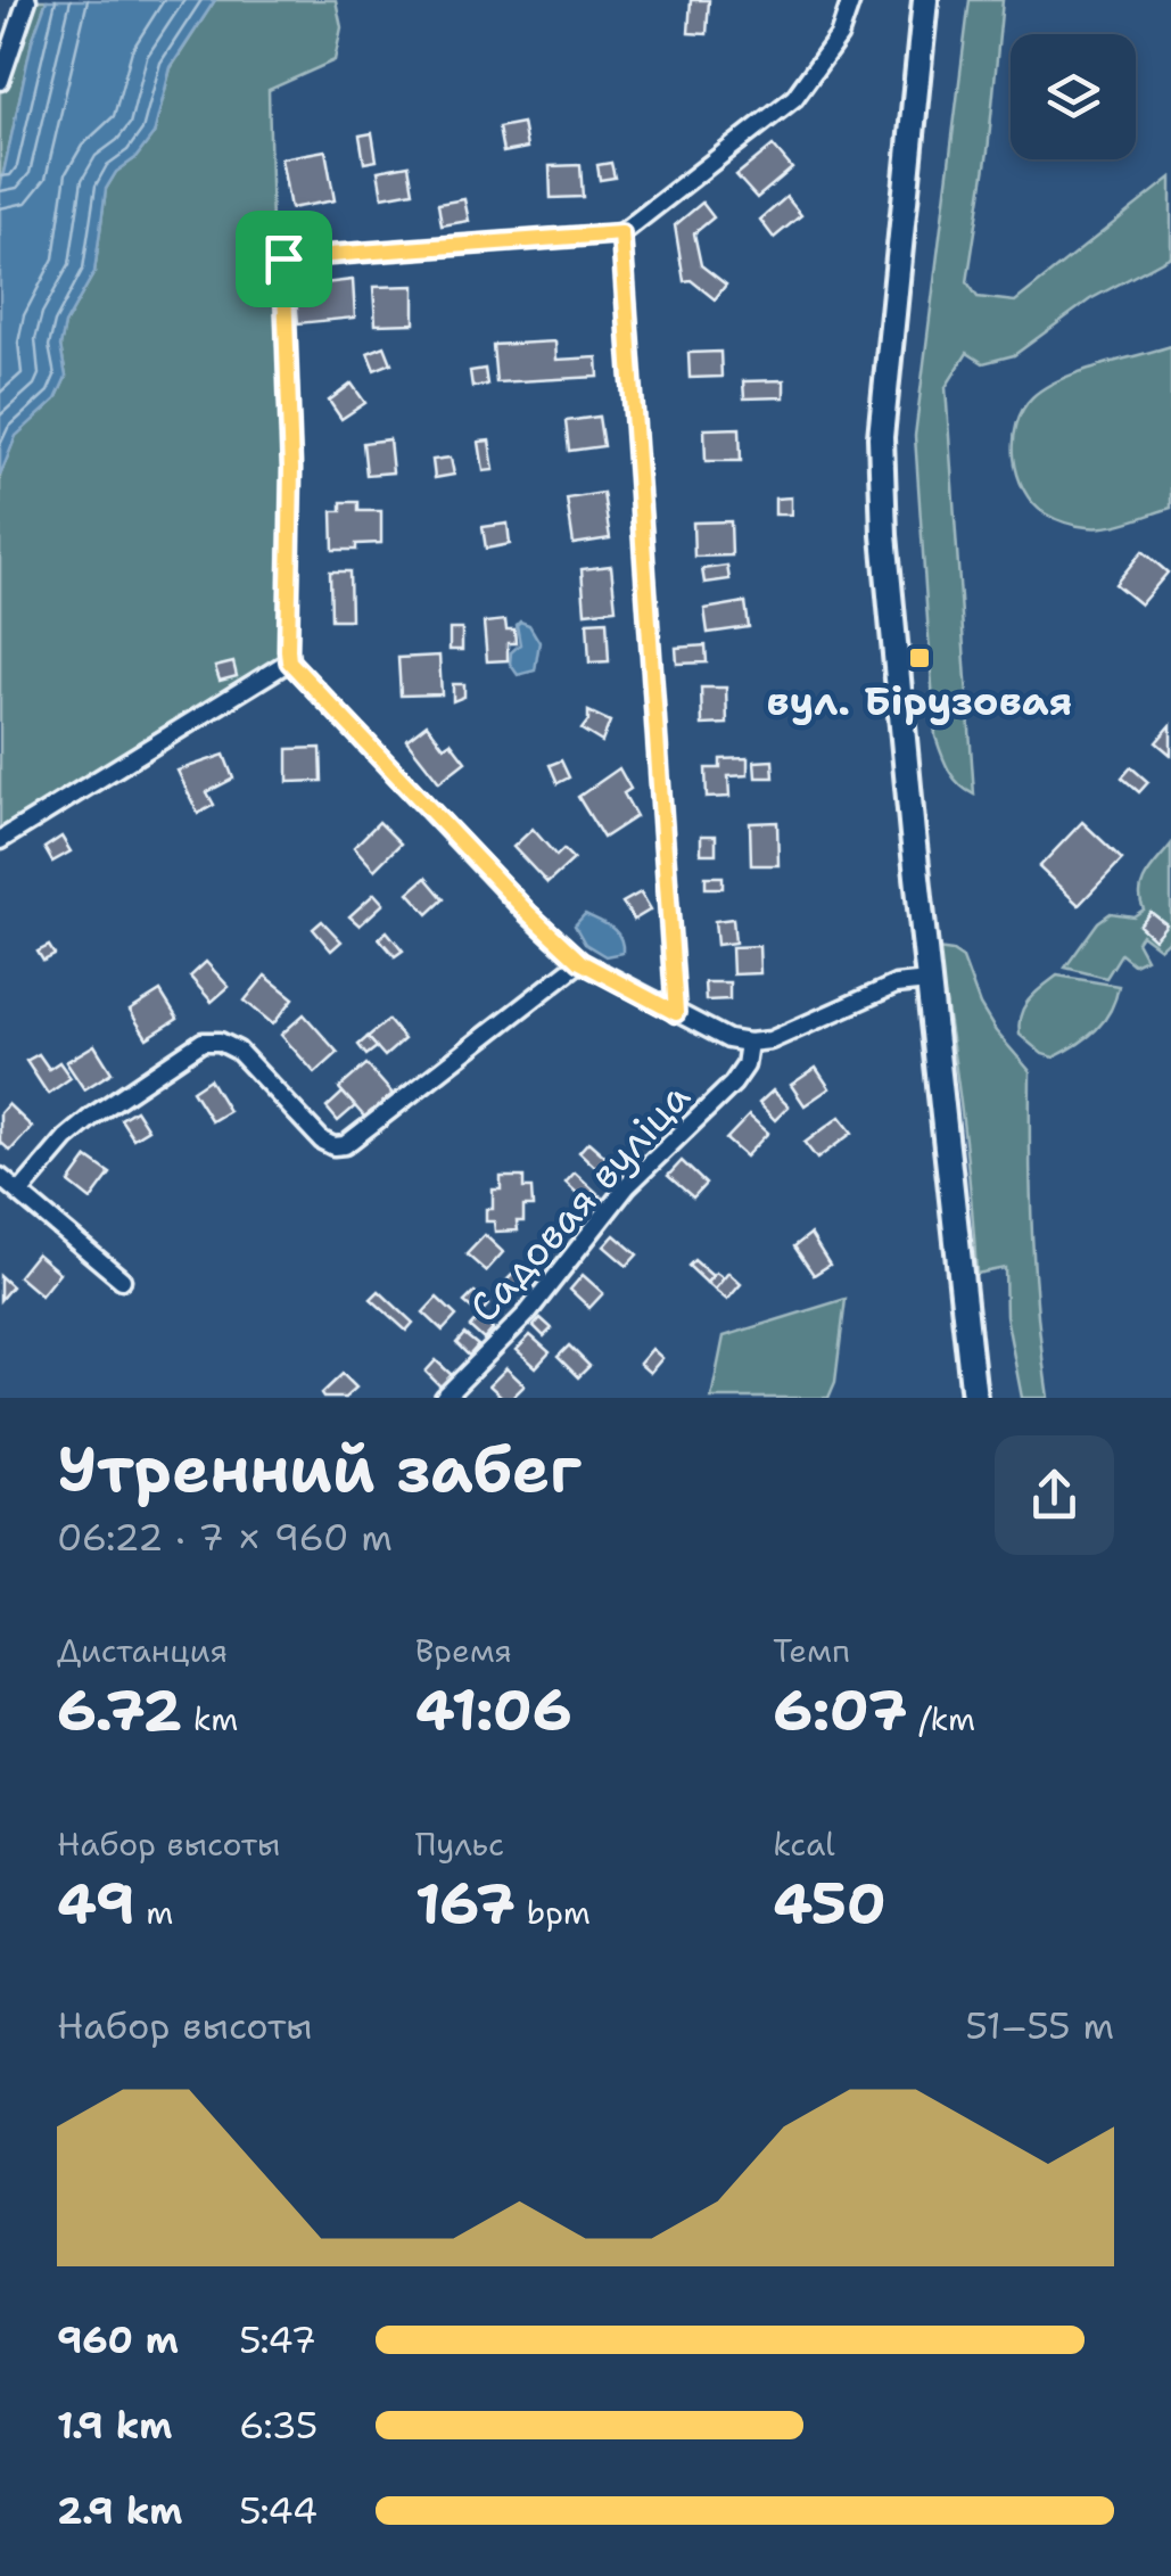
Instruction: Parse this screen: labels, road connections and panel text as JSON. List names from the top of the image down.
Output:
{
  "streets": {
    "street": ["Садовая вуліца"]
  },
  "places": {
    "transit": ["вул. Бірузовая"]
  },
  "page": {
    "heading": ["Утренний забег", "06:22 · 7 × 960 m"],
    "stats": [
      ["Дистанция", "6.72 km"],
      ["Время", "41:06"],
      ["Темп", "6:07 /km"],
      ["Набор высоты", "49 m"],
      ["Пульс", "167 bpm"],
      ["kcal", "450"]
    ],
    "chart": ["Набор высоты", "51–55 m"],
    "list": [
      {
        "name": "960 m",
        "note": "5:47"
      },
      {
        "name": "1.9 km",
        "note": "6:35"
      },
      {
        "name": "2.9 km",
        "note": "5:44"
      }
    ]
  }
}
